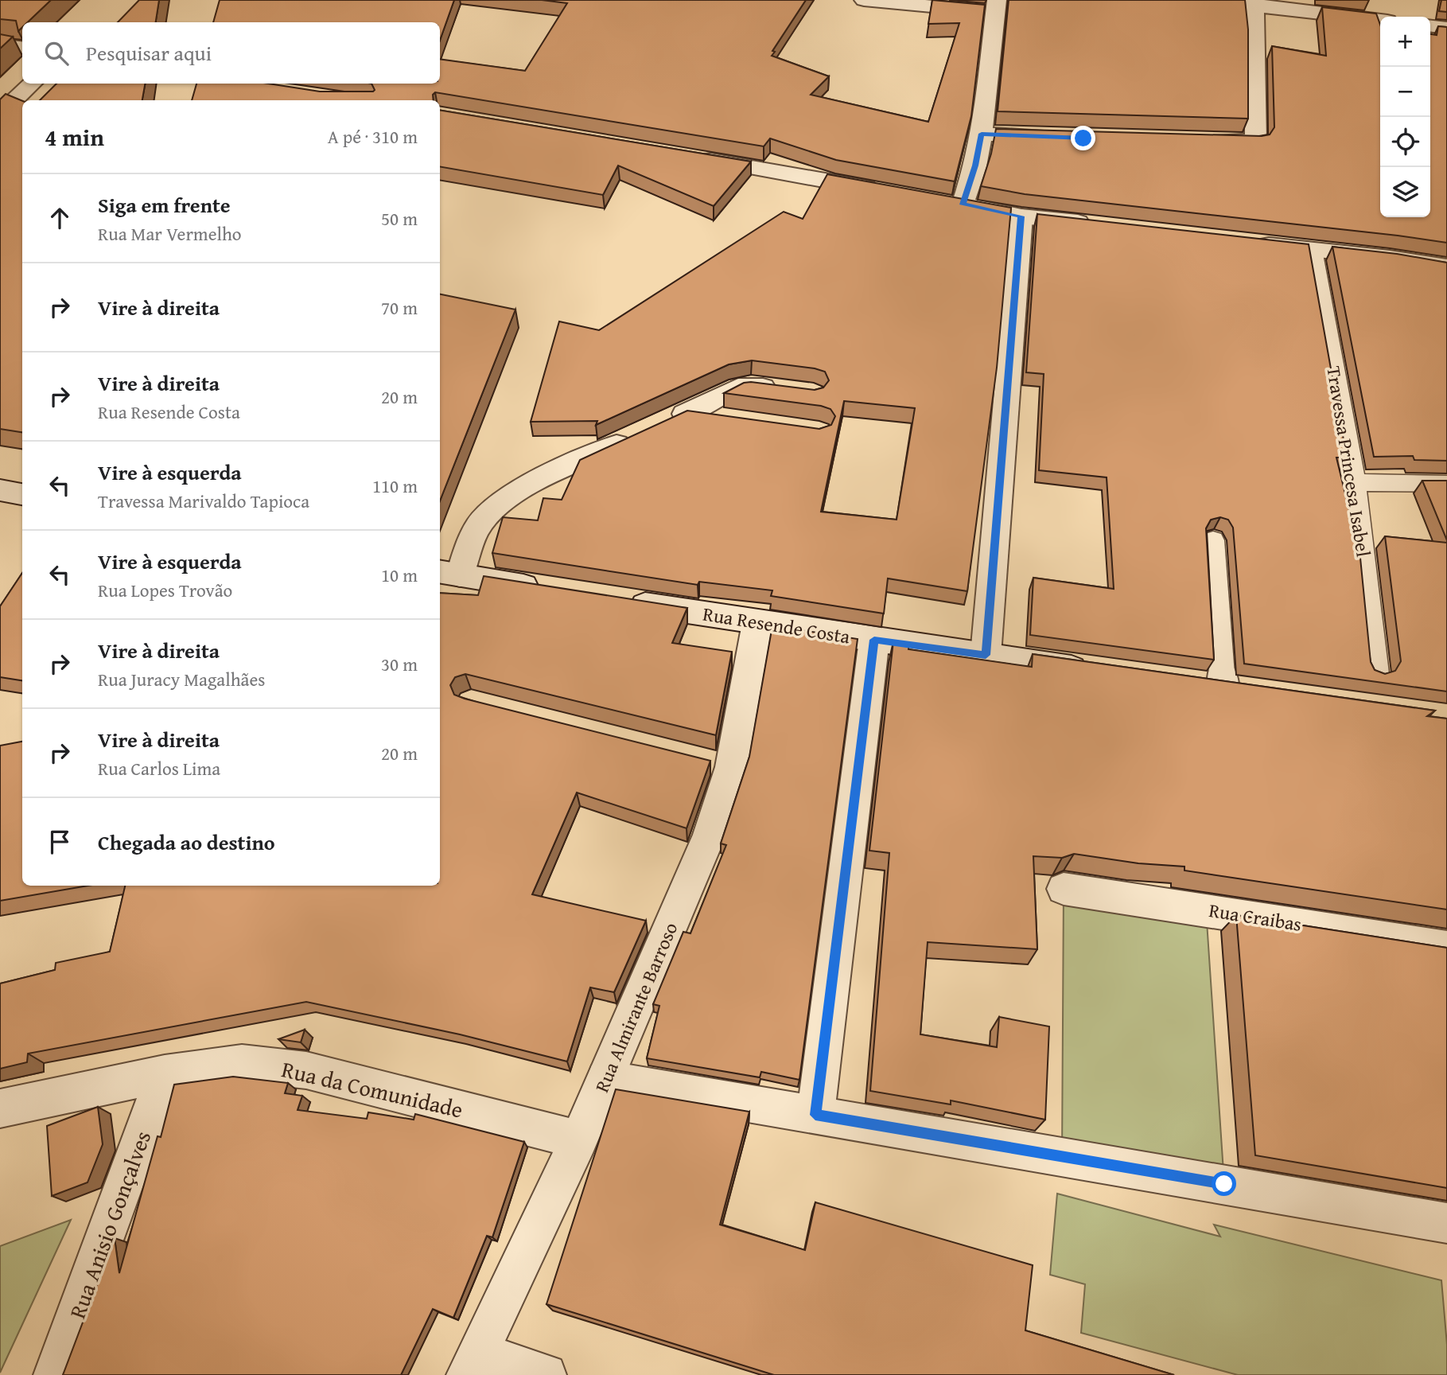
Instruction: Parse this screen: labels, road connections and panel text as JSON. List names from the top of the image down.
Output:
{
  "streets": {
    "street": [
      "Rua Resende Costa",
      "Rua Craibas",
      "Rua Almirante Barroso",
      "Rua da Comunidade",
      "Rua Anisio Gonçalves"
    ],
    "lane": ["Travessa Princesa Isabel"]
  },
  "crossings": [
    ["Rua Resende Costa", "Rua Almirante Barroso"],
    ["Rua Almirante Barroso", "Rua da Comunidade"],
    ["Rua da Comunidade", "Rua Anisio Gonçalves"]
  ],
  "page": {
    "map_buttons": ["+", "−"],
    "search": "Pesquisar aqui",
    "heading": ["4 min", "A pé · 310 m"],
    "list": [
      ["Siga em frente", "Rua Mar Vermelho", "50 m"],
      ["Vire à direita", "70 m"],
      ["Vire à direita", "Rua Resende Costa", "20 m"],
      ["Vire à esquerda", "Travessa Marivaldo Tapioca", "110 m"],
      ["Vire à esquerda", "Rua Lopes Trovão", "10 m"],
      ["Vire à direita", "Rua Juracy Magalhães", "30 m"],
      ["Vire à direita", "Rua Carlos Lima", "20 m"],
      "Chegada ao destino"
    ]
  }
}
